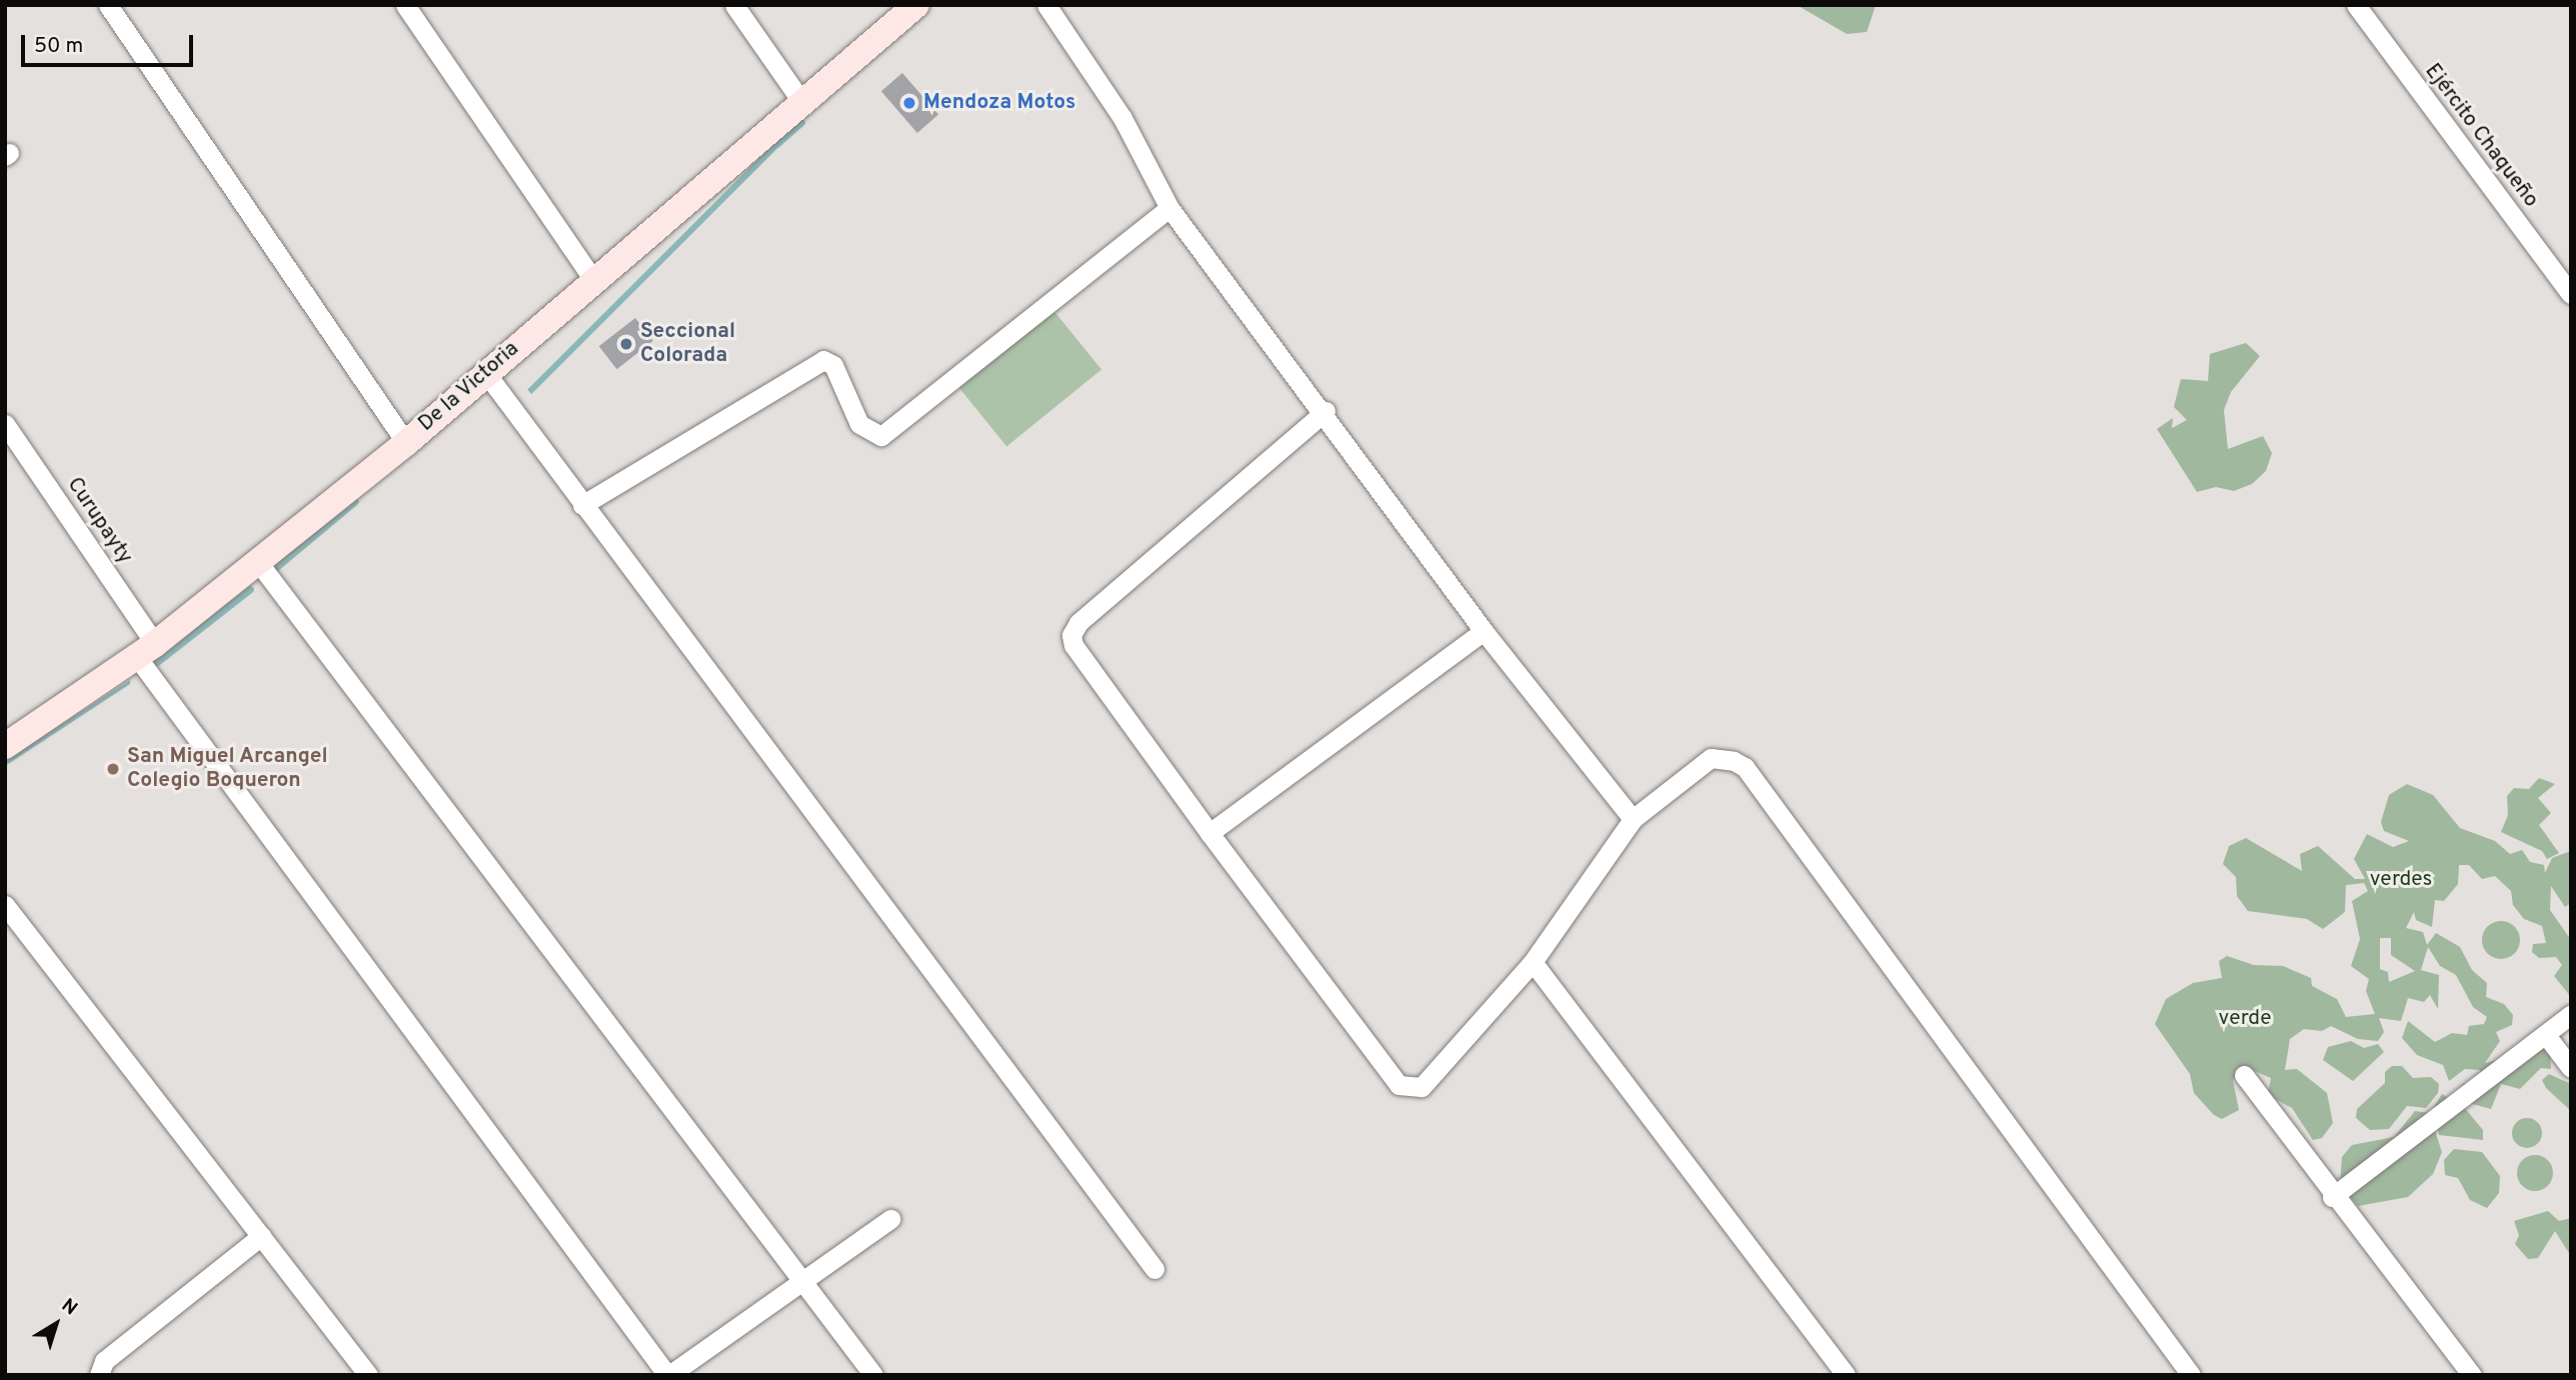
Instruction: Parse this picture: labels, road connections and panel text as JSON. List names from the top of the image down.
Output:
{
  "streets": {
    "main road": ["De la Victoria"],
    "street": ["Ejército Chaqueño", "Curupayty"]
  },
  "crossings": [
    ["De la Victoria", "Curupayty"]
  ],
  "parks": ["verdes", "verde"],
  "places": ["Mendoza Motos", "Seccional Colorada", "San Miguel Arcangel Colegio Boqueron"],
  "scale_bar": "50 m",
  "north": "top right"
}
